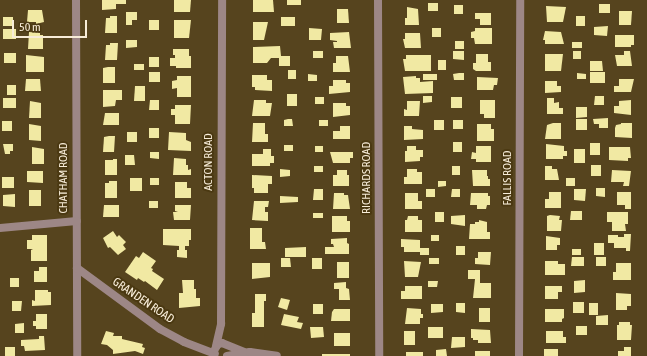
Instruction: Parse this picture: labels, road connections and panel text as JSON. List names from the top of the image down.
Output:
{
  "streets": {
    "street": [
      "ACTON ROAD",
      "CHATHAM ROAD",
      "RICHARDS ROAD",
      "FALLIS ROAD",
      "GRANDEN ROAD"
    ]
  },
  "crossings": [
    ["ACTON ROAD", "GRANDEN ROAD"],
    ["CHATHAM ROAD", "GRANDEN ROAD"]
  ],
  "scale_bar": "50 m"
}
